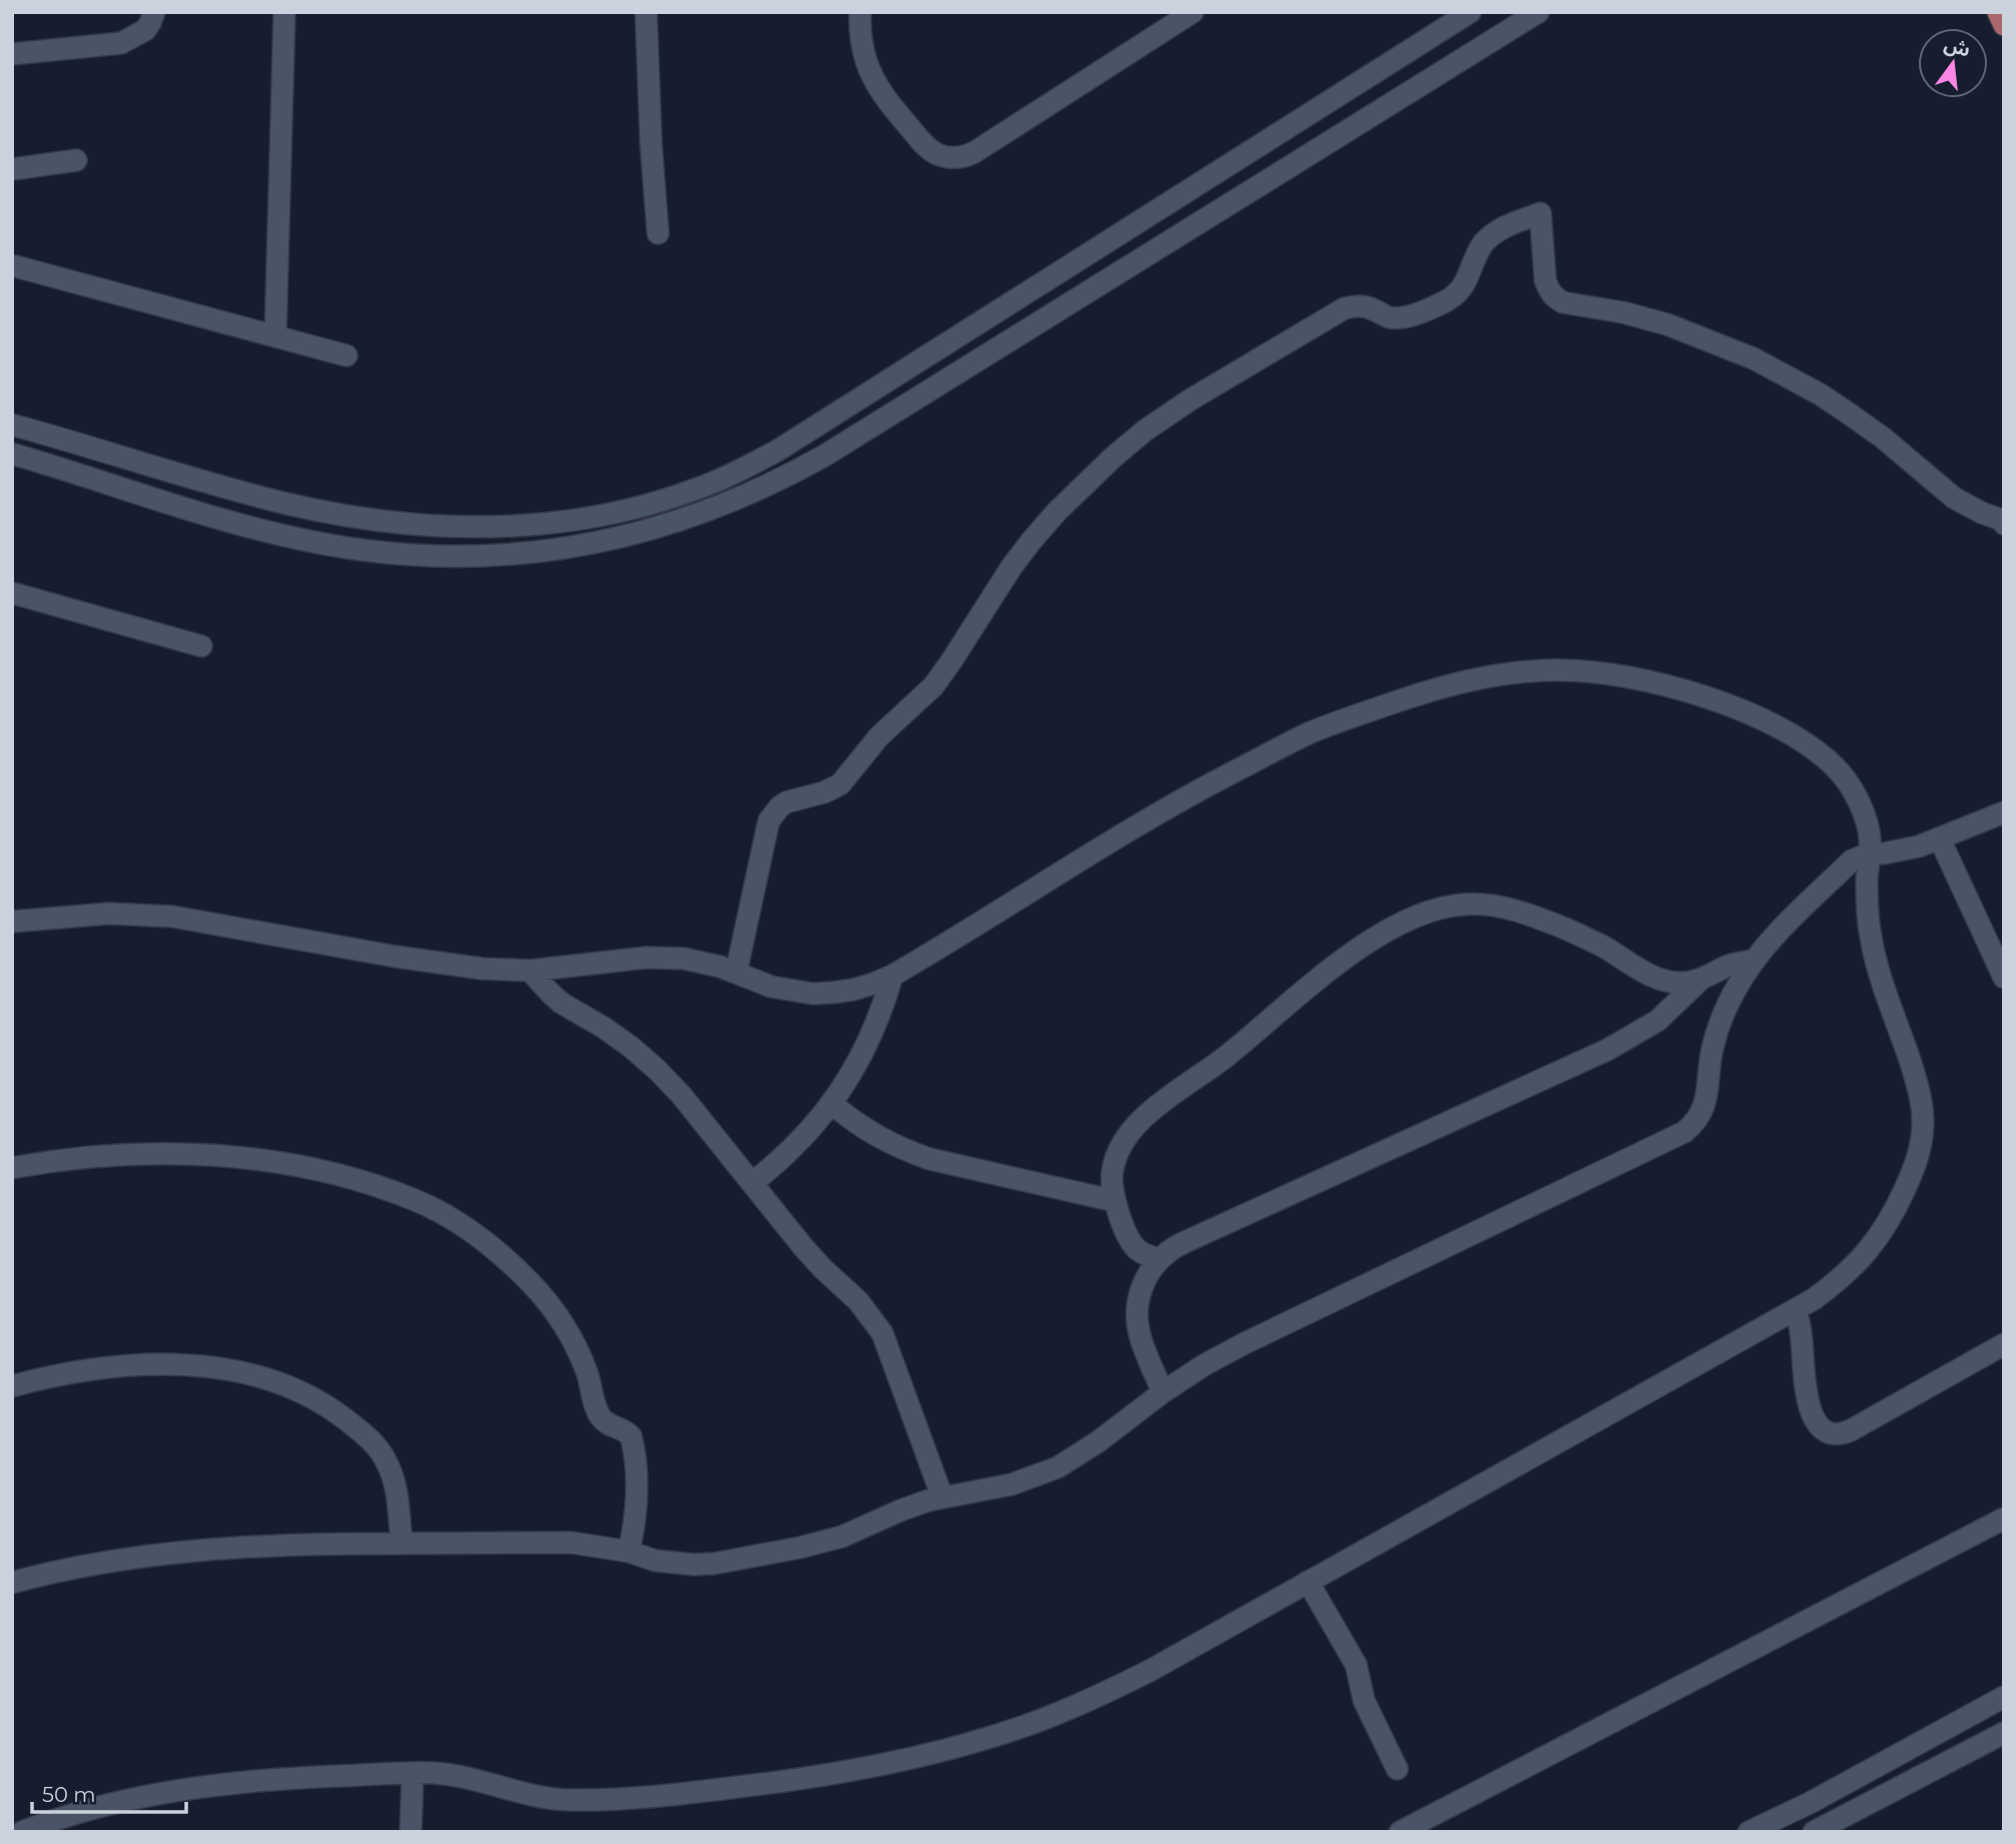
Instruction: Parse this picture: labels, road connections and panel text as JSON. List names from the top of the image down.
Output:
{
  "scale_bar": "50 m",
  "north": "top"
}
